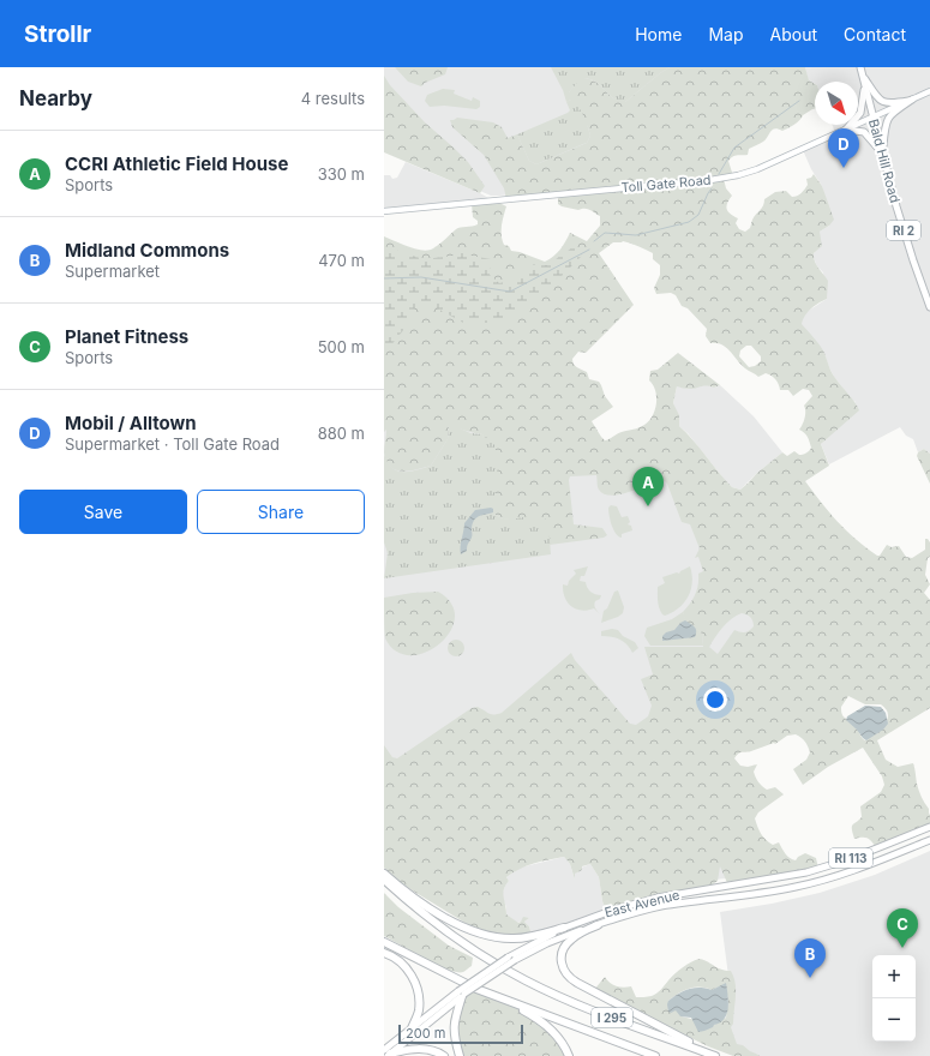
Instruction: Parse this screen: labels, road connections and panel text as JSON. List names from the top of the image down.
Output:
{
  "streets": {
    "highway": ["I 295"],
    "main road": [
      "Bald Hill Road",
      "Toll Gate Road",
      "RI 2",
      "RI 113",
      "East Avenue"
    ]
  },
  "crossings": [
    ["Bald Hill Road", "Toll Gate Road"]
  ],
  "scale_bar": "200 m",
  "north": "bottom right",
  "page": {
    "header": "Strollr",
    "nav": [
      "Home",
      "Map",
      "About",
      "Contact"
    ],
    "heading": ["Nearby", "4 results"],
    "pins": [
      "D",
      "A",
      "C",
      "B"
    ],
    "list": [
      {
        "mark": "A",
        "name": "CCRI Athletic Field House",
        "note": "Sports",
        "value": "330 m"
      },
      {
        "mark": "B",
        "name": "Midland Commons",
        "note": "Supermarket",
        "value": "470 m"
      },
      {
        "mark": "C",
        "name": "Planet Fitness",
        "note": "Sports",
        "value": "500 m"
      },
      {
        "mark": "D",
        "name": "Mobil / Alltown",
        "note": "Supermarket · Toll Gate Road",
        "value": "880 m"
      }
    ],
    "buttons": ["Save", "Share"],
    "map_buttons": ["+", "−"],
    "scale": "200 m"
  }
}
